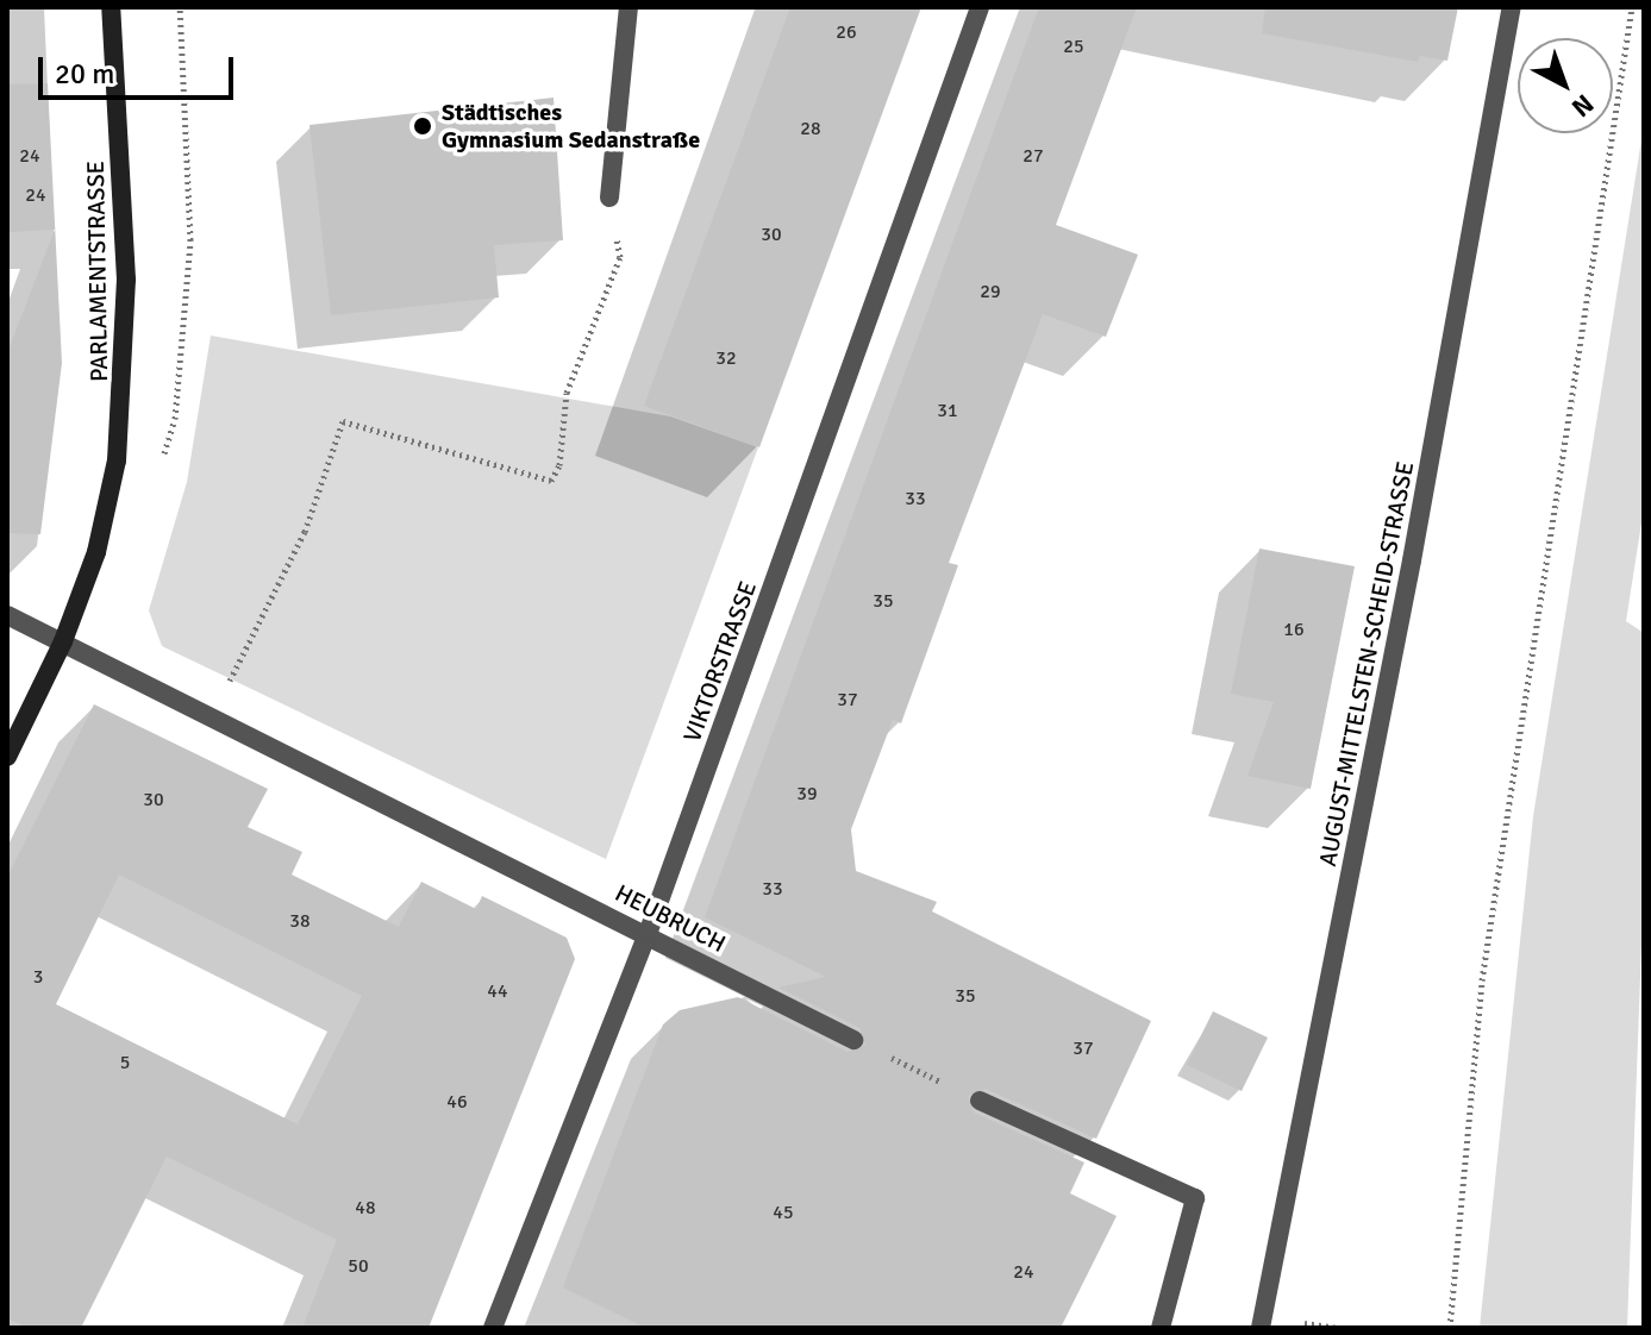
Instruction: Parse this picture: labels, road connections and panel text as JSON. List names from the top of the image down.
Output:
{
  "streets": {
    "main road": ["PARLAMENTSTRASSE"],
    "street": ["VIKTORSTRASSE", "AUGUST-MITTELSTEN-SCHEID-STRASSE", "HEUBRUCH"]
  },
  "crossings": [
    ["PARLAMENTSTRASSE", "HEUBRUCH"],
    ["VIKTORSTRASSE", "HEUBRUCH"]
  ],
  "places": ["Städtisches Gymnasium Sedanstraße"],
  "house_numbers": [
    "26",
    "25",
    "28",
    "24",
    "27",
    "24",
    "30",
    "29",
    "32",
    "31",
    "33",
    "35",
    "16",
    "37",
    "39",
    "30",
    "33",
    "38",
    "3",
    "44",
    "35",
    "37",
    "5",
    "46",
    "48",
    "45",
    "50",
    "24"
  ],
  "scale_bar": "20 m",
  "north": "bottom right"
}
